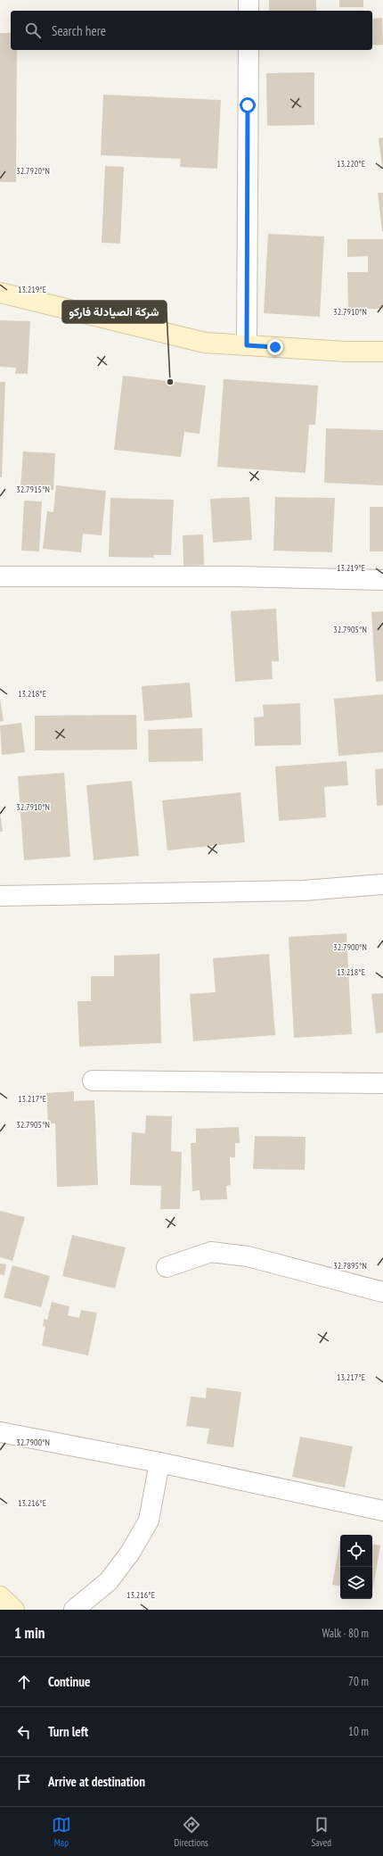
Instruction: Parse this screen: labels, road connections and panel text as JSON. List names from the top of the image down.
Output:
{
  "places": ["شركة الصيادلة فاركو"],
  "page": {
    "search": "Search here",
    "heading": ["1 min", "Walk · 80 m"],
    "list": [
      ["Continue", "70 m"],
      ["Turn left", "10 m"],
      "Arrive at destination"
    ],
    "nav": ["Map", "Directions", "Saved"]
  },
  "coordinates": [
    "13.220°E",
    "32.7920°N",
    "13.219°E",
    "32.7910°N",
    "32.7915°N",
    "32.7905°N",
    "13.218°E",
    "32.7900°N",
    "13.217°E",
    "32.7895°N",
    "13.216°E"
  ]
}
